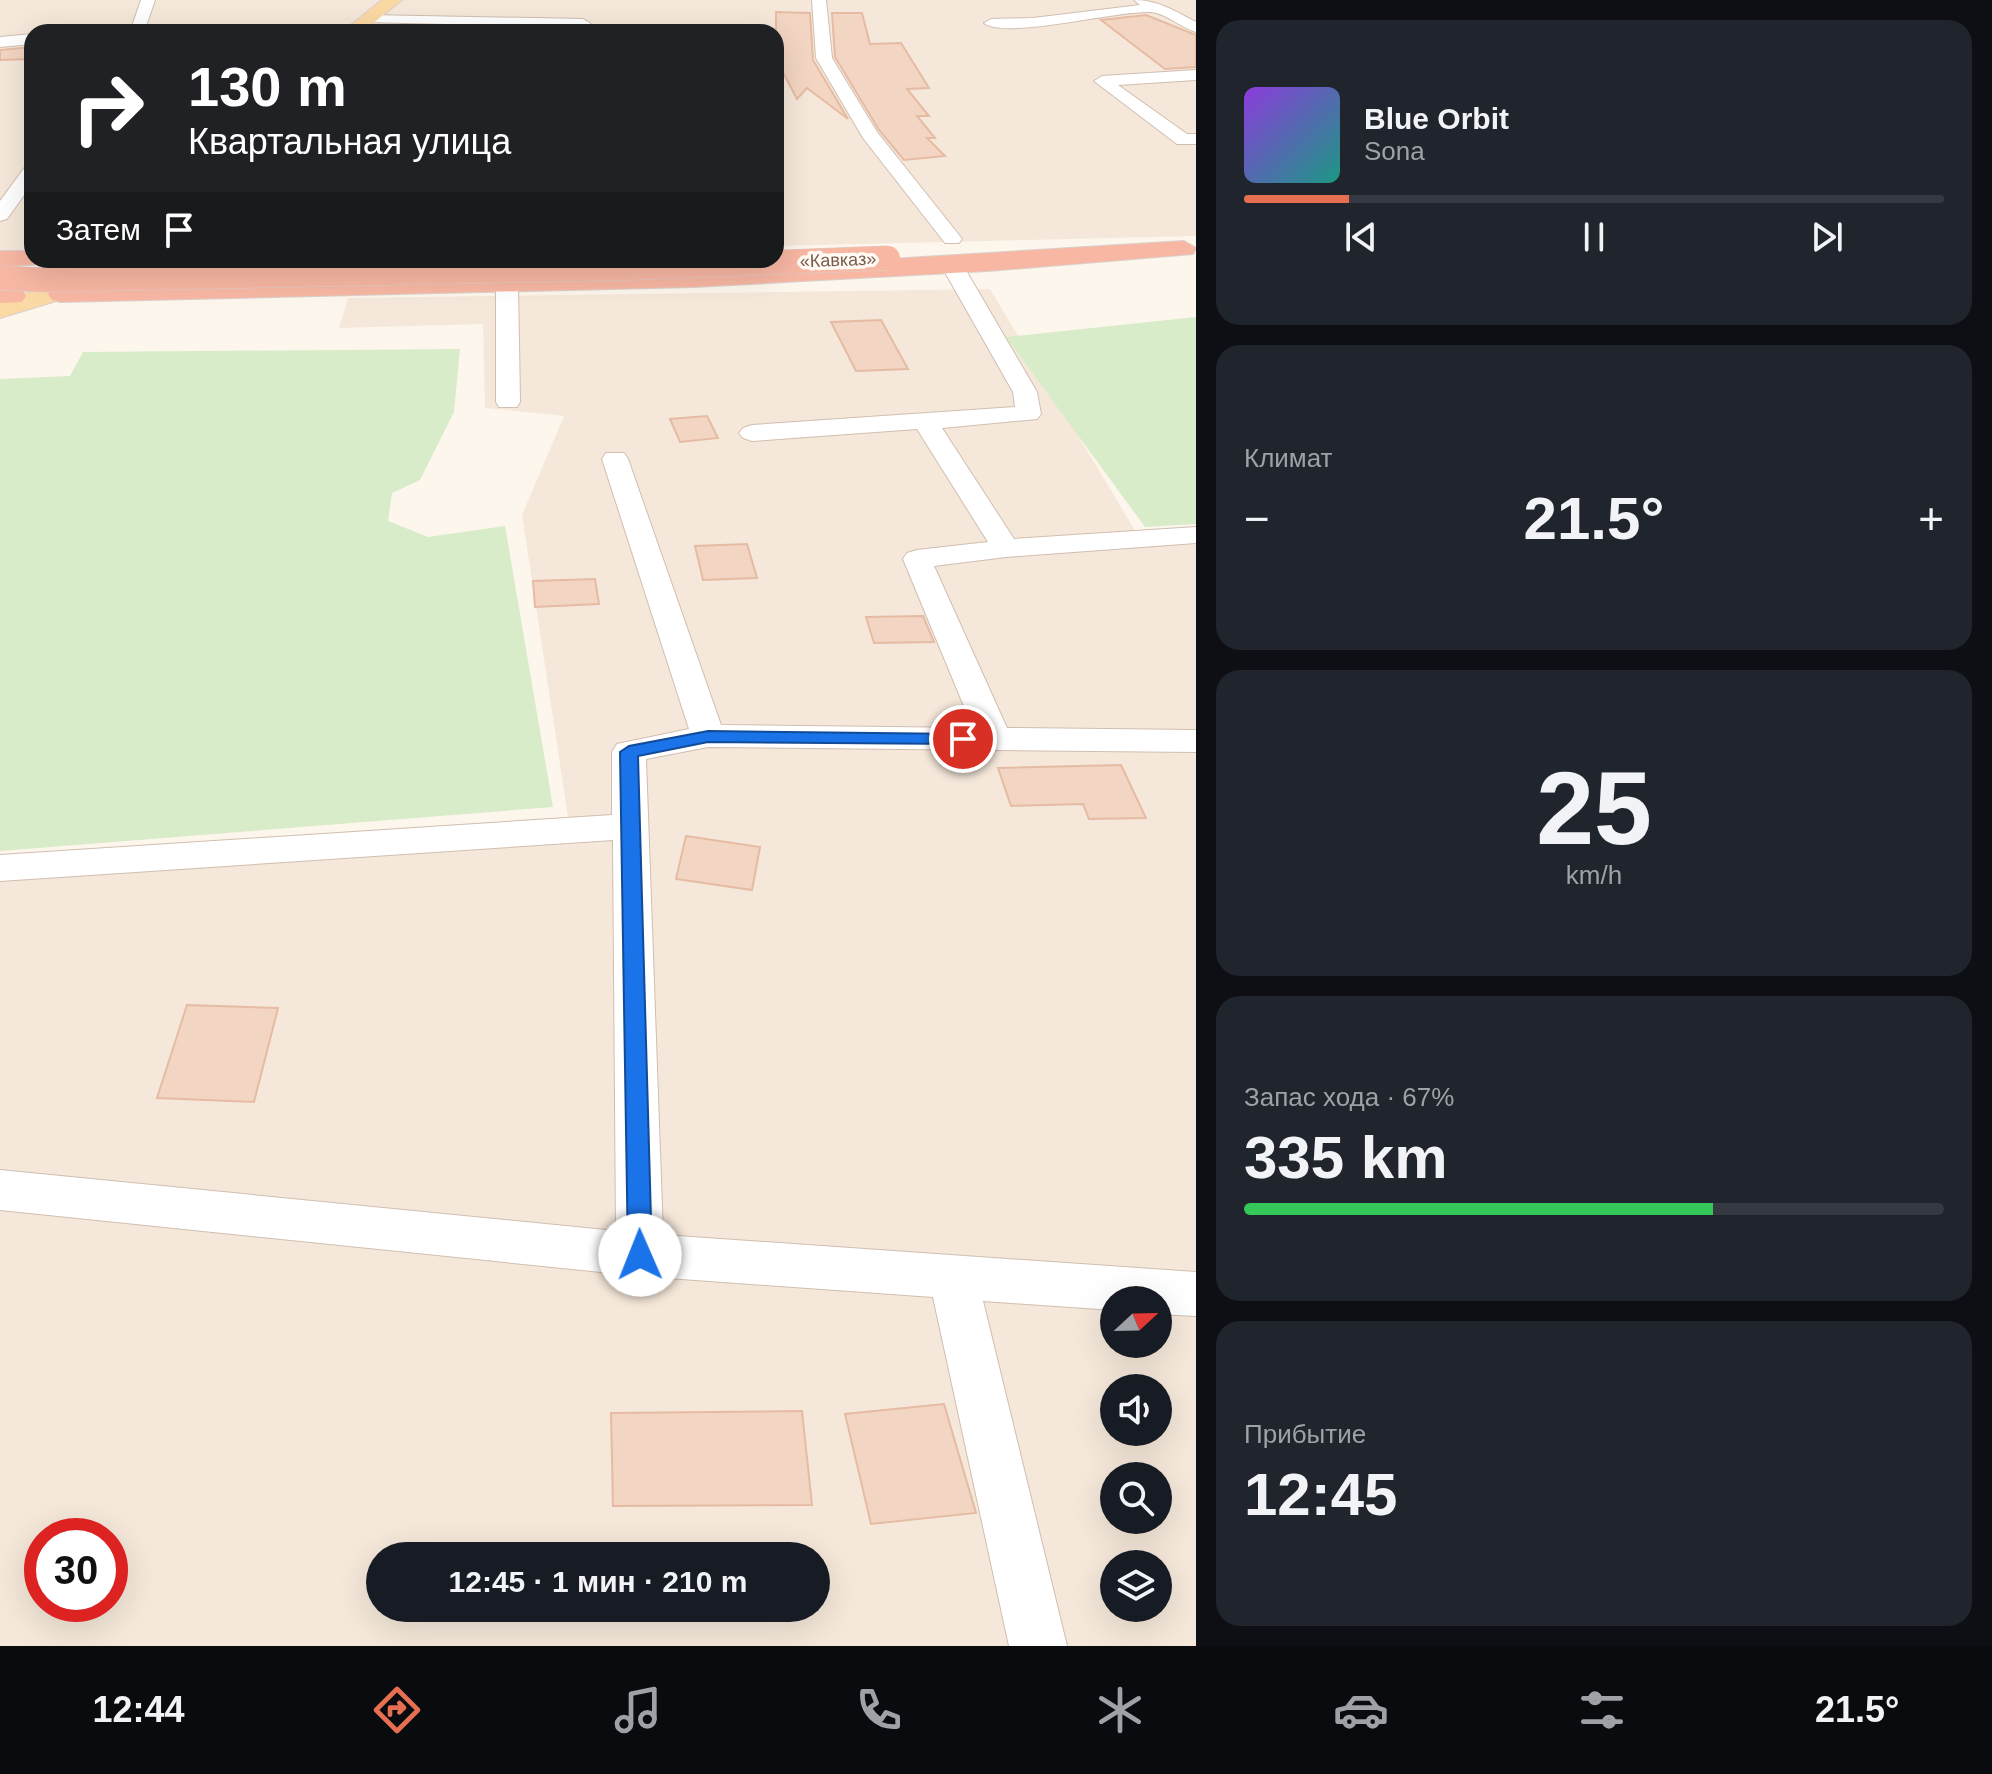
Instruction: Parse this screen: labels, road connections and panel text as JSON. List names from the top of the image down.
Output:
{
  "streets": {
    "highway": ["«Кавказ»"]
  },
  "north": "right",
  "page": {
    "turn": ["130 m", "Квартальная улица"],
    "song": ["Blue Orbit", "Sona"],
    "then": "Затем",
    "tile": [
      "Климат",
      ["25", "km/h"],
      ["Запас хода · 67%", "335 km"],
      ["Прибытие", "12:45"]
    ],
    "heat": ["−", "21.5°", "+"],
    "limit": "30",
    "trip": "12:45 · 1 мин · 210 m",
    "tabs": ["12:44", "21.5°"]
  }
}
